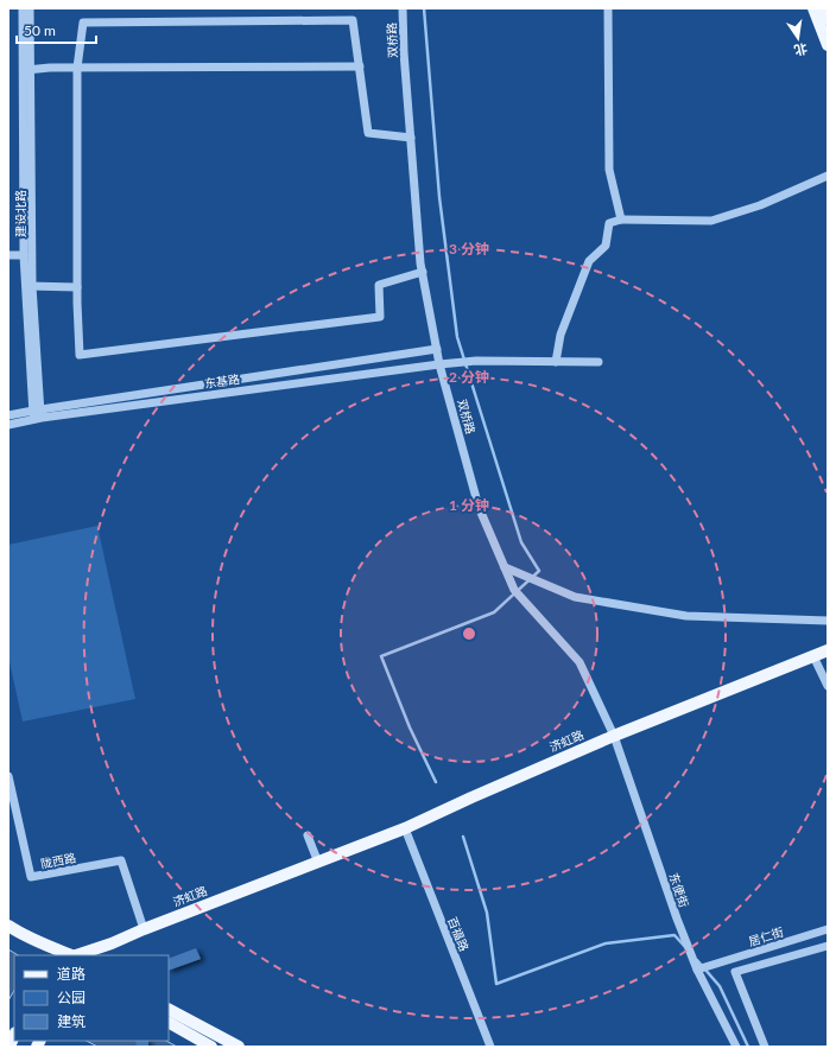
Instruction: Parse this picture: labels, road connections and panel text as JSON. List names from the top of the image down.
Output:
{
  "streets": {
    "main road": ["济虹路"],
    "street": [
      "双桥路",
      "建设北路",
      "东基路",
      "陇西路",
      "东便街",
      "百福路",
      "居仁街"
    ]
  },
  "crossings": [
    ["双桥路", "东基路"],
    ["双桥路", "济虹路"],
    ["双桥路", "东便街"],
    ["建设北路", "东基路"],
    ["济虹路", "陇西路"],
    ["济虹路", "东便街"],
    ["济虹路", "百福路"],
    ["东便街", "居仁街"]
  ],
  "legend": ["道路", "公园", "建筑"],
  "scale_bar": "50 m",
  "north": "bottom",
  "rings": ["3 分钟", "2 分钟", "1 分钟"]
}
